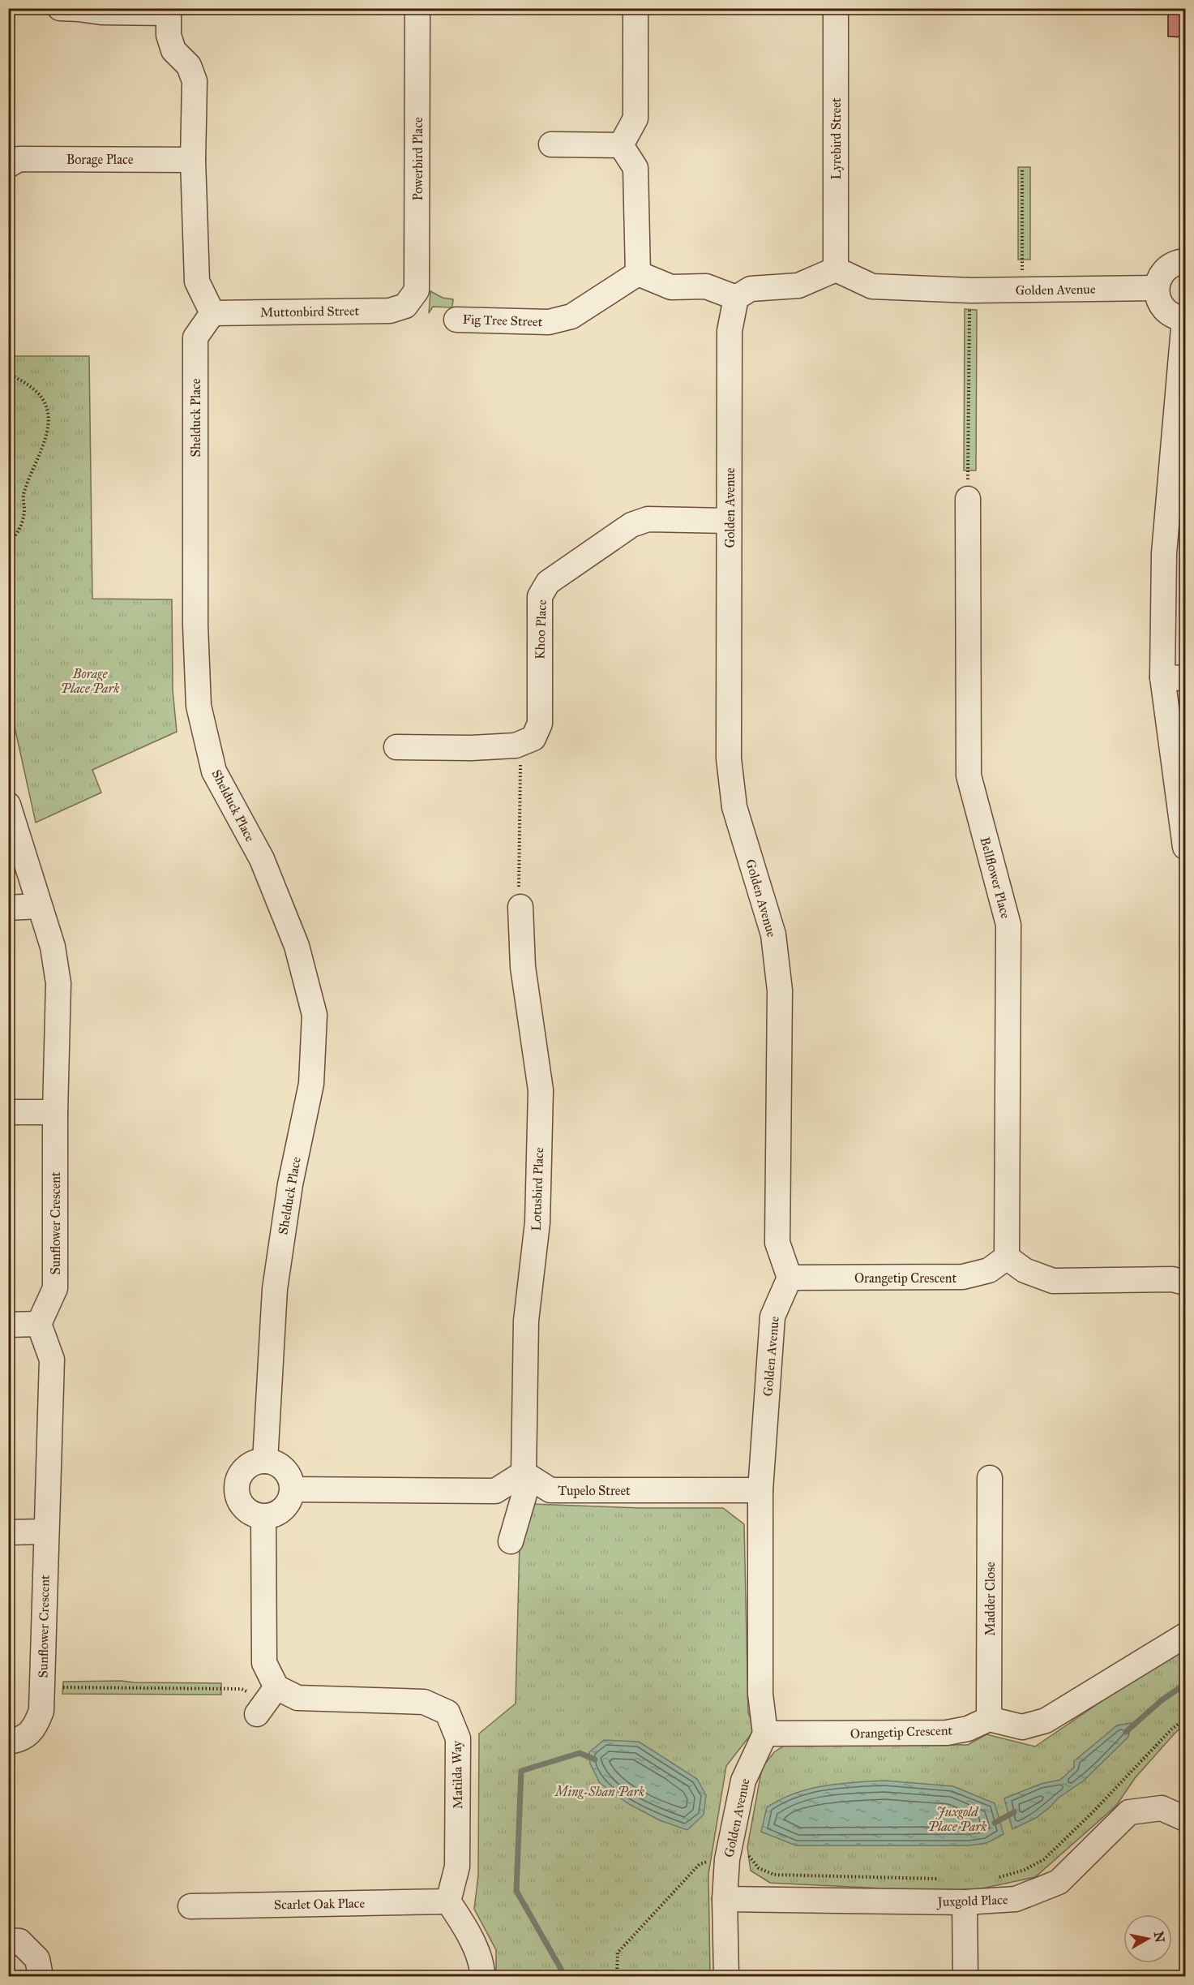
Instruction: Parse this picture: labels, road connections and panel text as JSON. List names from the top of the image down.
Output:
{
  "streets": {
    "street": [
      "Lyrebird Street",
      "Borage Place",
      "Powerbird Place",
      "Golden Avenue",
      "Muttonbird Street",
      "Fig Tree Street",
      "Shelduck Place",
      "Khoo Place",
      "Bellflower Place",
      "Lotusbird Place",
      "Sunflower Crescent",
      "Orangetip Crescent",
      "Tupelo Street",
      "Madder Close",
      "Matilda Way",
      "Juxgold Place",
      "Scarlet Oak Place"
    ]
  },
  "crossings": [
    ["Lyrebird Street", "Golden Avenue"],
    ["Powerbird Place", "Muttonbird Street"],
    ["Golden Avenue", "Khoo Place"],
    ["Golden Avenue", "Orangetip Crescent"],
    ["Golden Avenue", "Tupelo Street"],
    ["Golden Avenue", "Juxgold Place"],
    ["Muttonbird Street", "Shelduck Place"],
    ["Bellflower Place", "Orangetip Crescent"],
    ["Lotusbird Place", "Tupelo Street"],
    ["Orangetip Crescent", "Madder Close"],
    ["Matilda Way", "Scarlet Oak Place"]
  ],
  "parks": ["Borage Place Park", "Ming-Shan Park", "Juxgold Place Park"],
  "north": "right"
}
